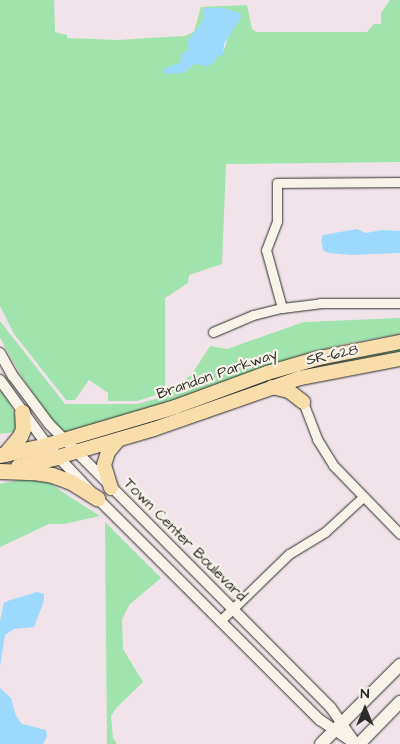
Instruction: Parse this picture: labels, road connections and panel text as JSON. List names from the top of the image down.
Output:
{
  "streets": {
    "main road": ["SR-628", "Brandon Parkway"],
    "street": ["Town Center Boulevard"]
  },
  "crossings": [
    ["SR-628", "Brandon Parkway"],
    ["Brandon Parkway", "Town Center Boulevard"]
  ],
  "north": "top"
}
